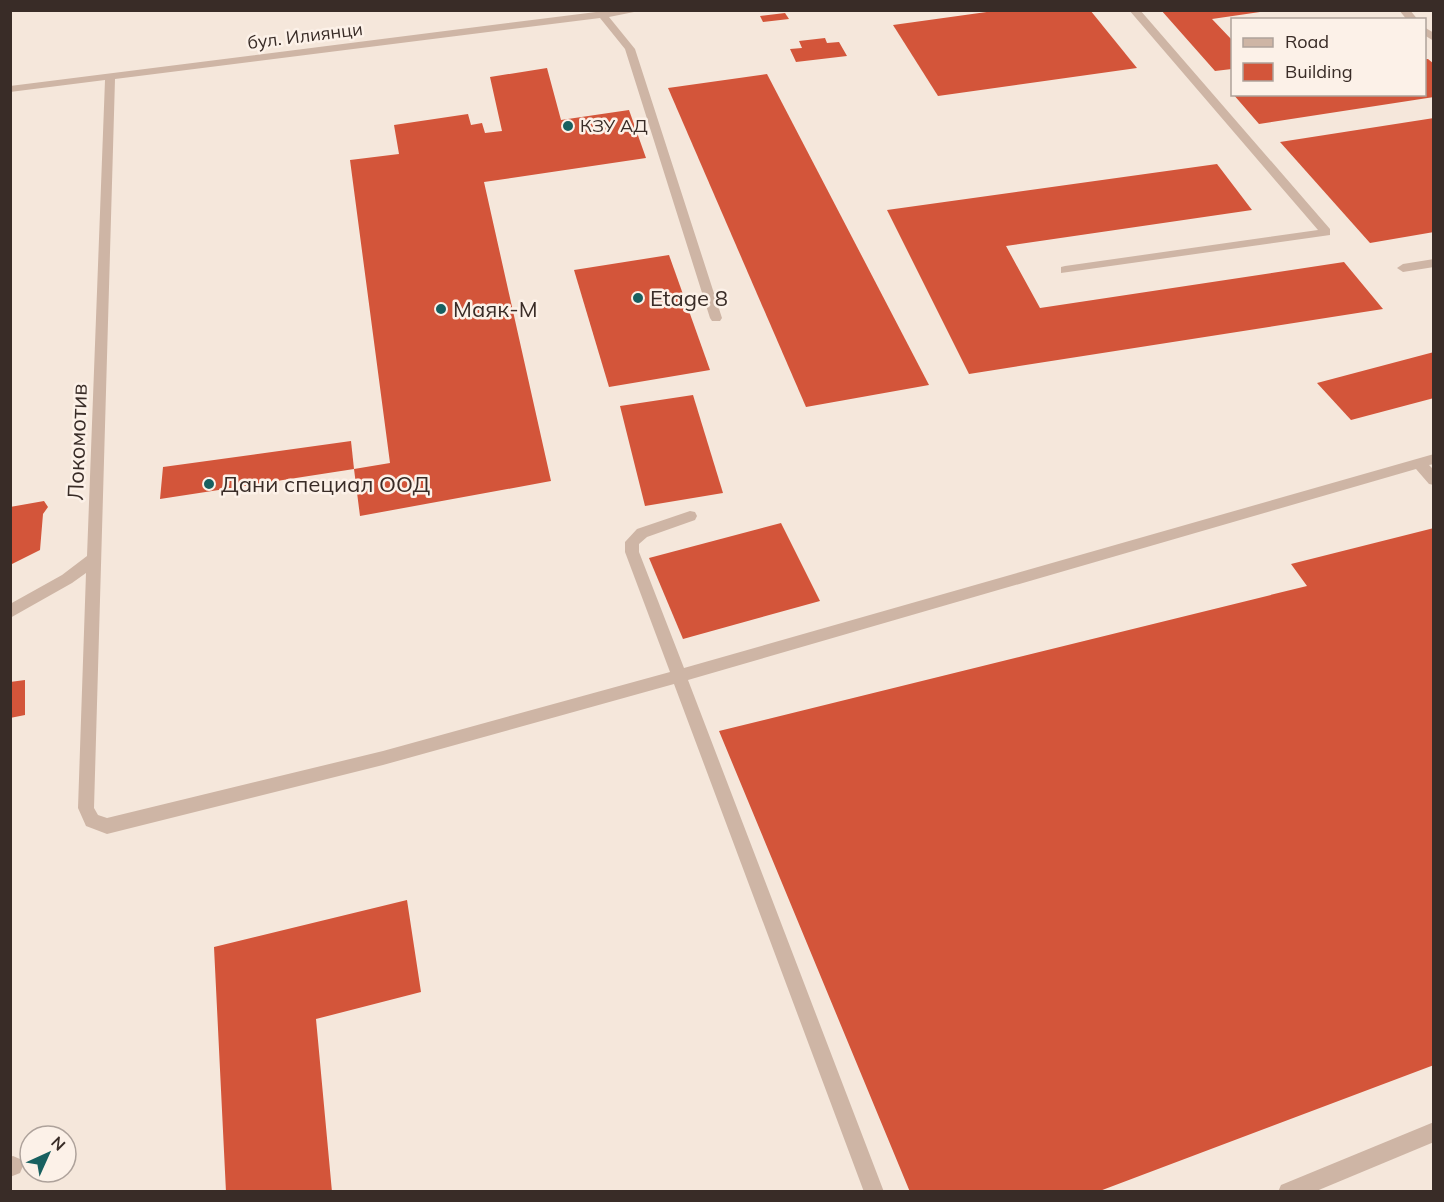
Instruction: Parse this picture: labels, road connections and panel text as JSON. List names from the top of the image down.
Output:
{
  "streets": {
    "street": ["бул. Илиянци", "Локомотив"]
  },
  "crossings": [
    ["бул. Илиянци", "Локомотив"]
  ],
  "places": [
    "КЗУ АД",
    "Etage 8",
    "Маяк-М",
    "Дани специал ООД"
  ],
  "legend": ["Road", "Building"],
  "north": "top right"
}
